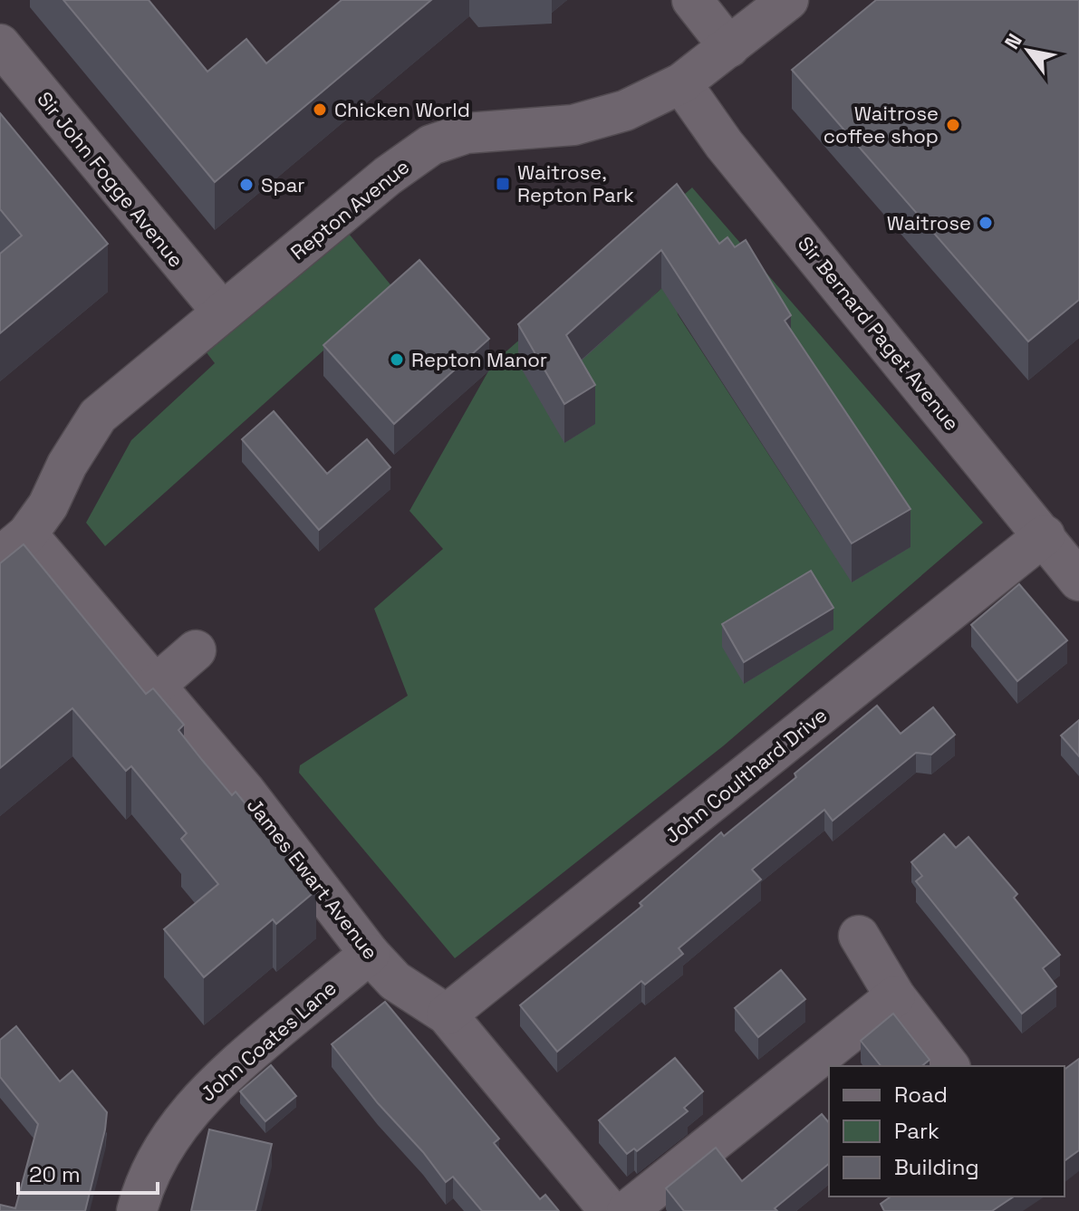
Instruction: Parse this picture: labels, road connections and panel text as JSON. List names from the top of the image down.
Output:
{
  "streets": {
    "street": [
      "Sir John Fogge Avenue",
      "Repton Avenue",
      "Sir Bernard Paget Avenue",
      "John Coulthard Drive",
      "James Ewart Avenue",
      "John Coates Lane"
    ]
  },
  "crossings": [
    ["Sir John Fogge Avenue", "Repton Avenue"],
    ["Repton Avenue", "Sir Bernard Paget Avenue"],
    ["Repton Avenue", "James Ewart Avenue"],
    ["Sir Bernard Paget Avenue", "John Coulthard Drive"],
    ["John Coulthard Drive", "James Ewart Avenue"],
    ["James Ewart Avenue", "John Coates Lane"]
  ],
  "places": {
    "other": [
      "Chicken World",
      "Waitrose coffee shop",
      "Spar",
      "Waitrose",
      "Repton Manor"
    ],
    "transit": ["Waitrose, Repton Park"]
  },
  "legend": ["Road", "Park", "Building"],
  "scale_bar": "20 m",
  "north": "top left"
}
